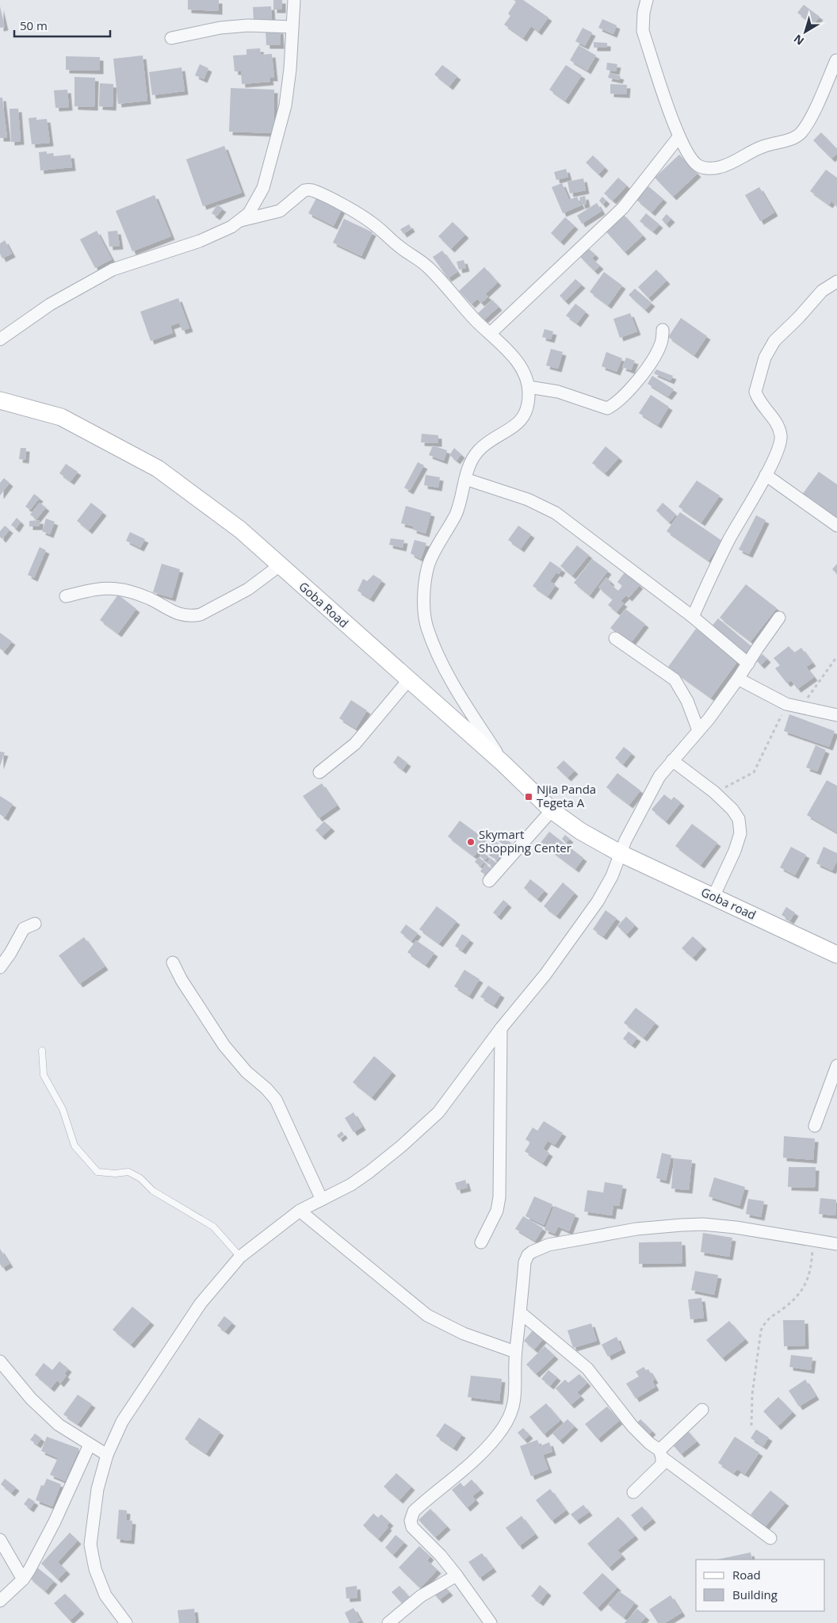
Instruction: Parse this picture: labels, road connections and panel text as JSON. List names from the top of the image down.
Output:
{
  "streets": {
    "main road": ["Goba Road", "Goba road"]
  },
  "crossings": [
    ["Goba Road", "Goba road"]
  ],
  "places": {
    "transit": ["Njia Panda Tegeta A"],
    "other": ["Skymart Shopping Center"]
  },
  "legend": ["Road", "Building"],
  "scale_bar": "50 m",
  "north": "bottom left"
}
